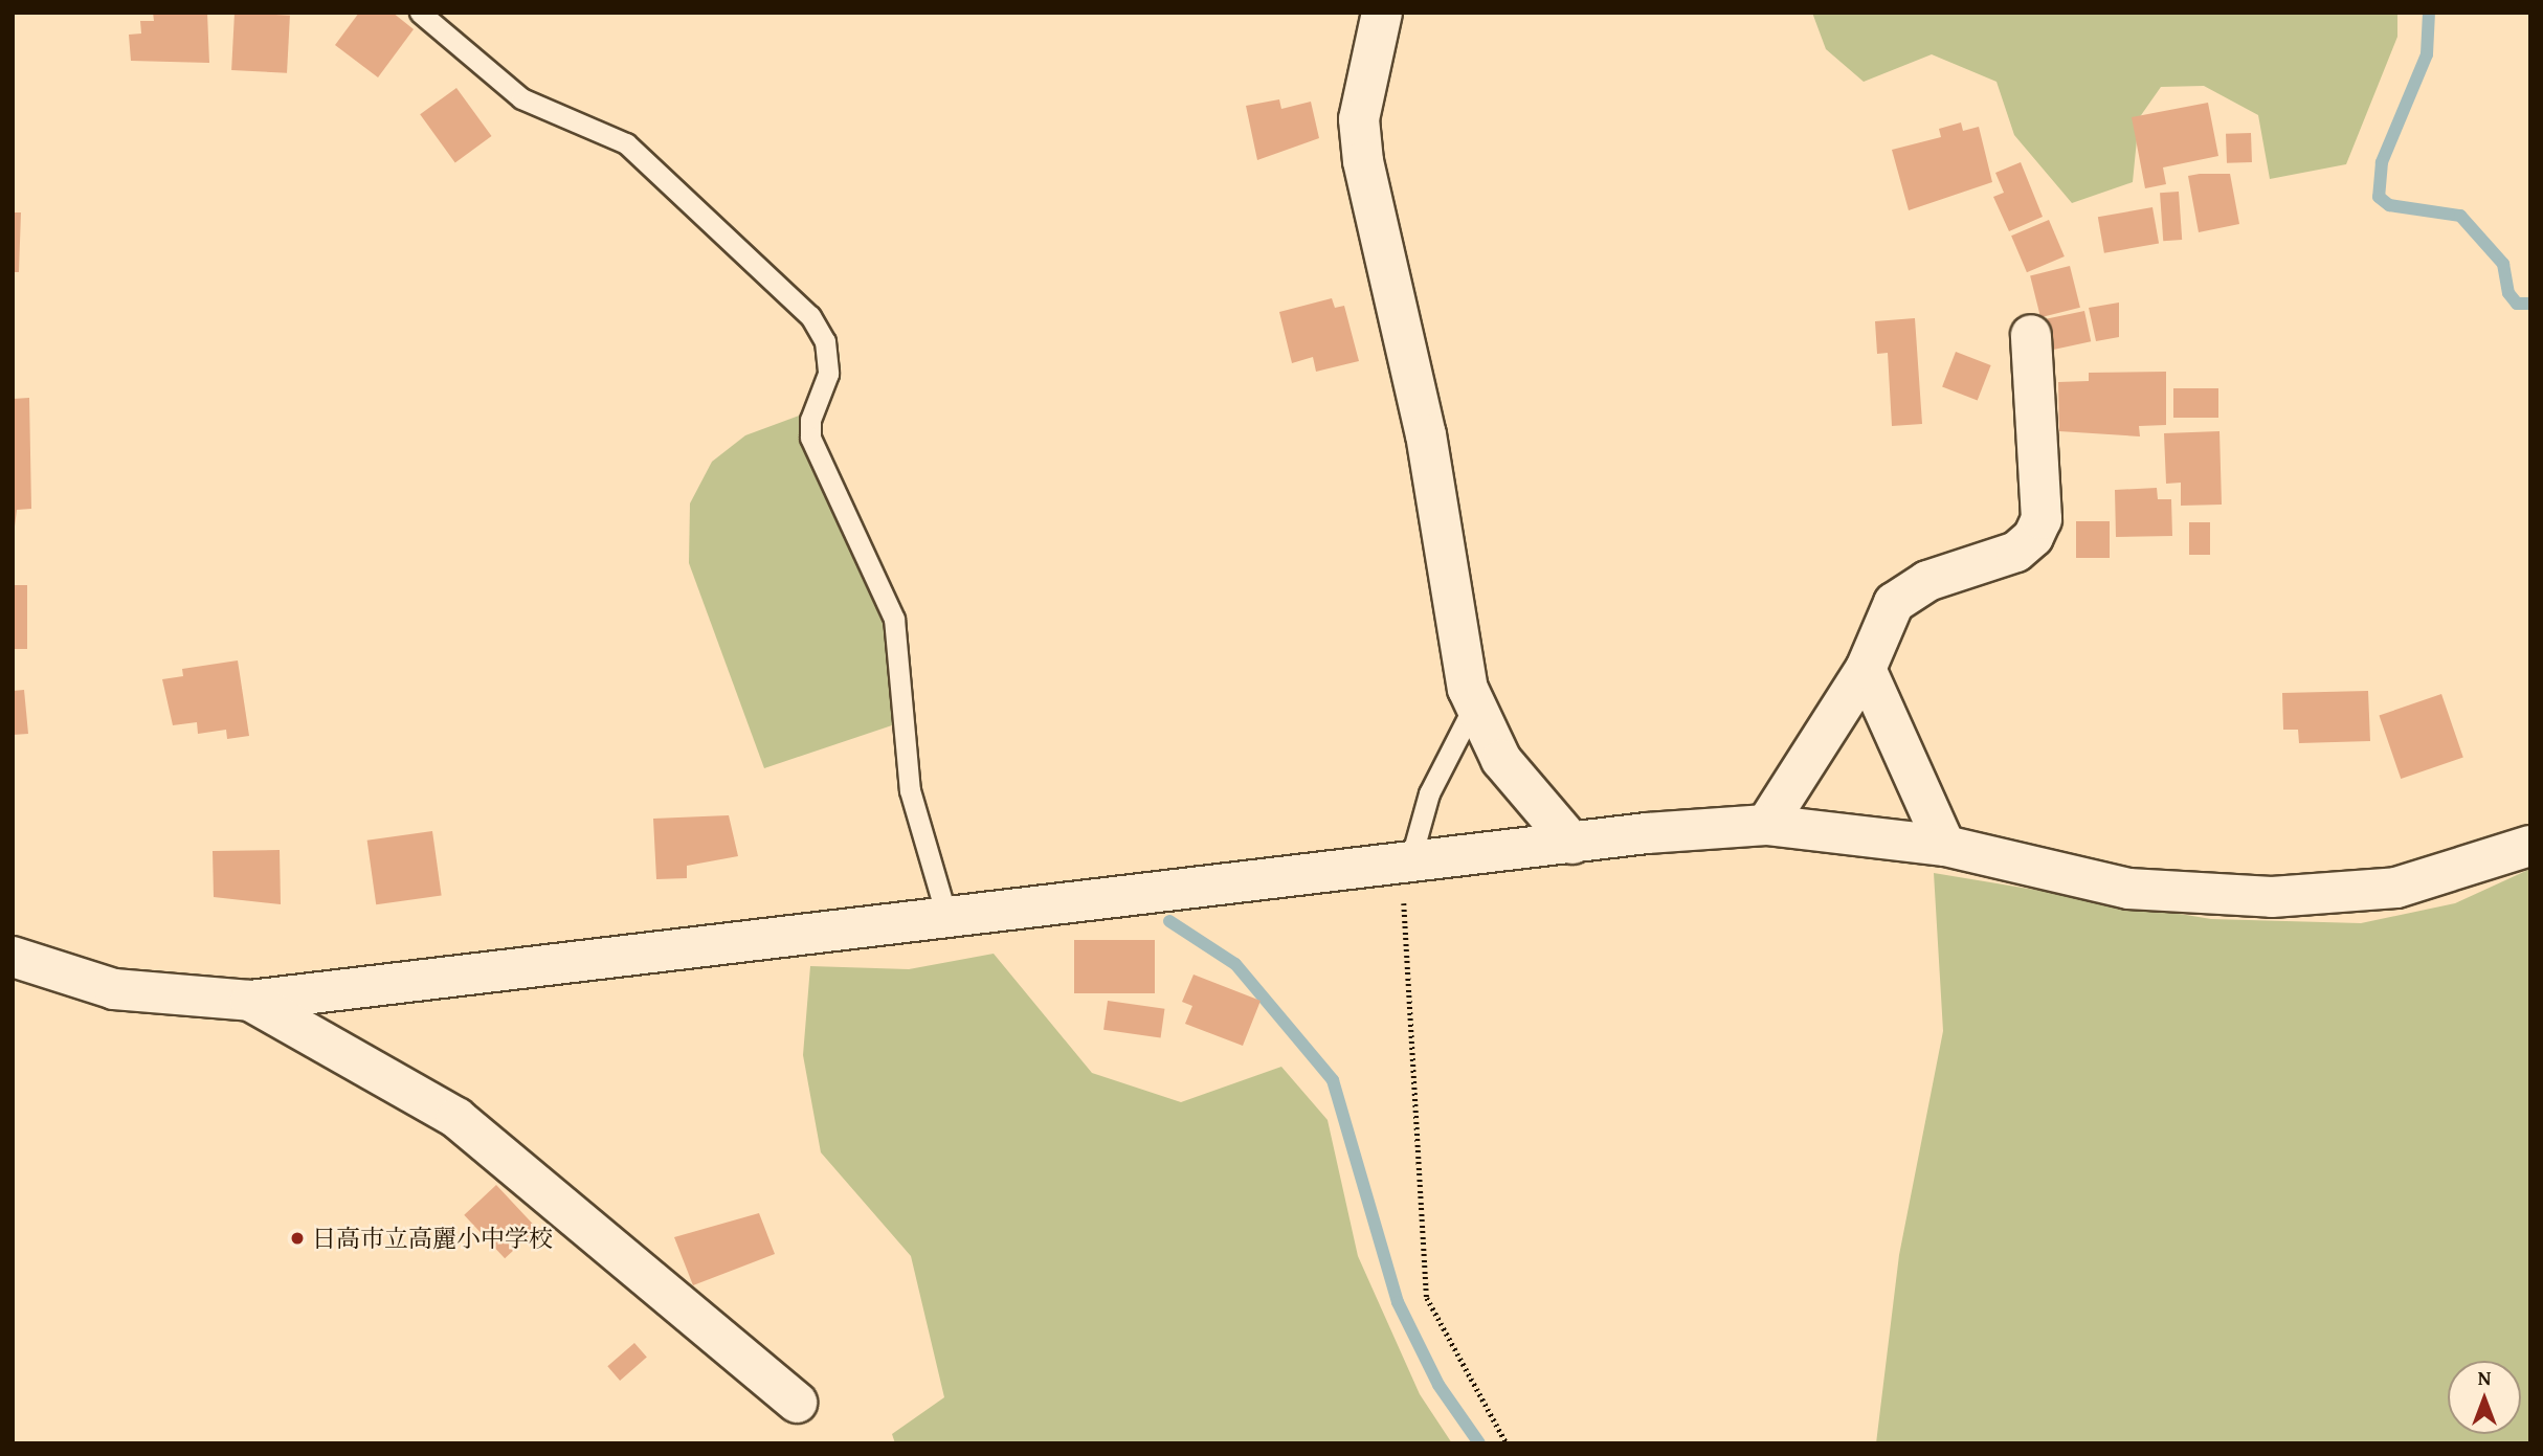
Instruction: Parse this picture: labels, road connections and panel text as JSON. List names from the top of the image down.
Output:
{
  "places": ["日高市立高麗小中学校"],
  "north": "top"
}
